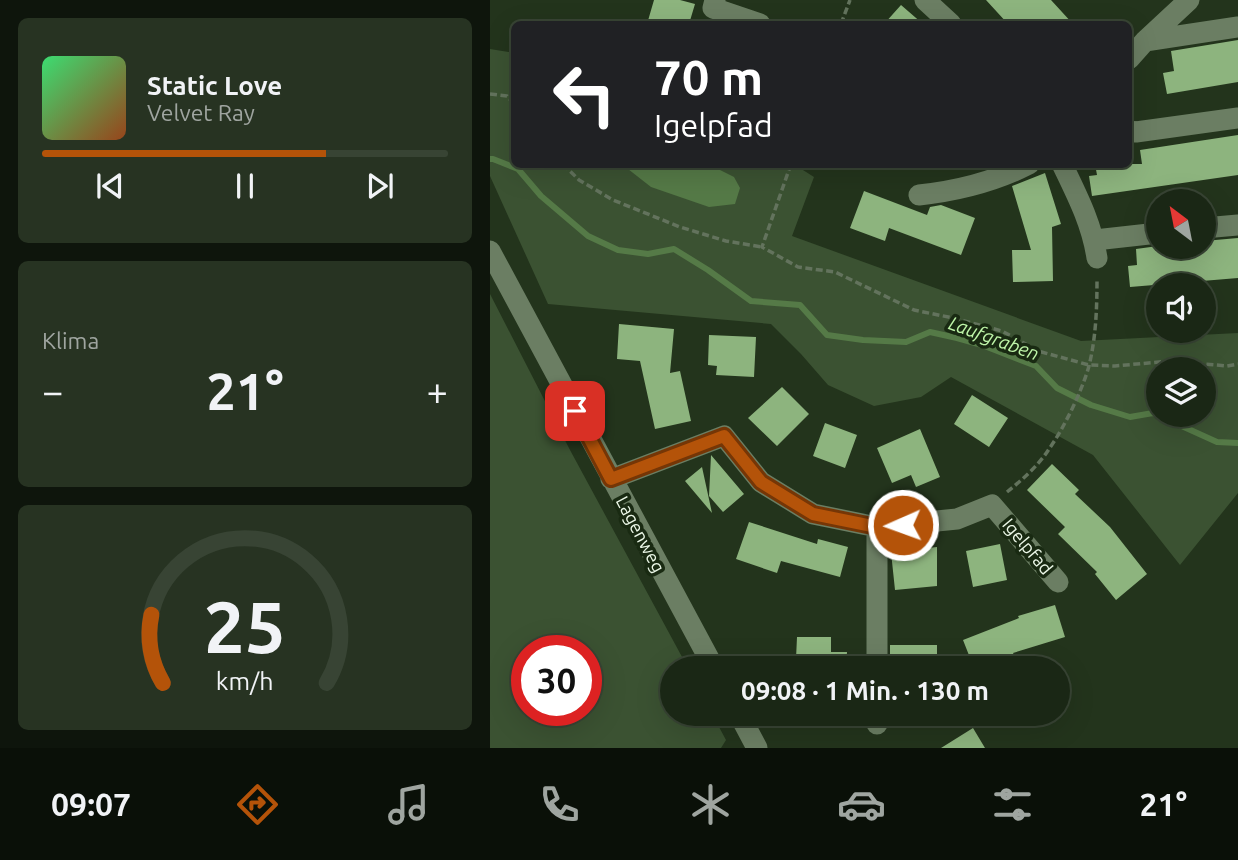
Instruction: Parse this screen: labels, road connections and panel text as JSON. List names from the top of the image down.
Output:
{
  "streets": {
    "street": ["Lagenweg", "Igelpfad"]
  },
  "crossings": [
    ["Lagenweg", "Igelpfad"]
  ],
  "water": ["Laufgraben"],
  "north": "top left",
  "page": {
    "turn": ["70 m", "Igelpfad"],
    "song": ["Static Love", "Velvet Ray"],
    "tile": "Klima",
    "heat": ["−", "21°", "+"],
    "limit": "30",
    "trip": "09:08 · 1 Min. · 130 m",
    "tabs": ["09:07", "21°"],
    "gauge": ["25", "km/h"]
  }
}
